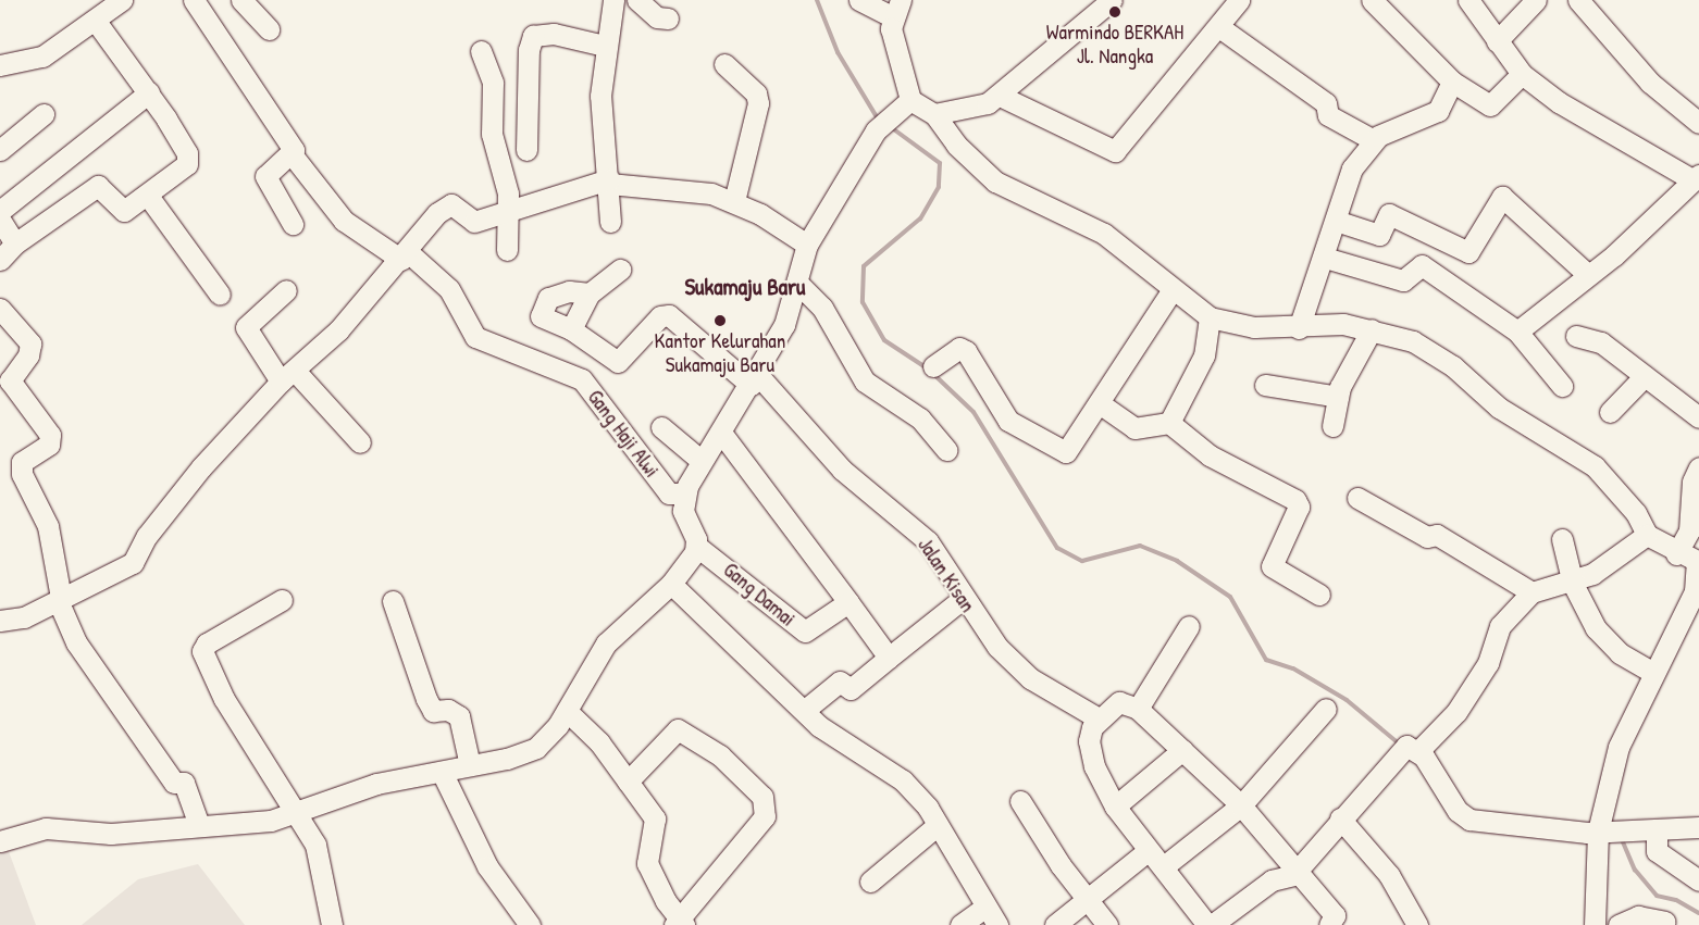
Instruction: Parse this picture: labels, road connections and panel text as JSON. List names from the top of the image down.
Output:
{
  "streets": {
    "street": ["Gang Haji Alwi", "Jalan Kisan", "Gang Damai"]
  },
  "districts": ["Sukamaju Baru"],
  "places": ["Warmindo BERKAH Jl. Nangka", "Kantor Kelurahan Sukamaju Baru"]
}
